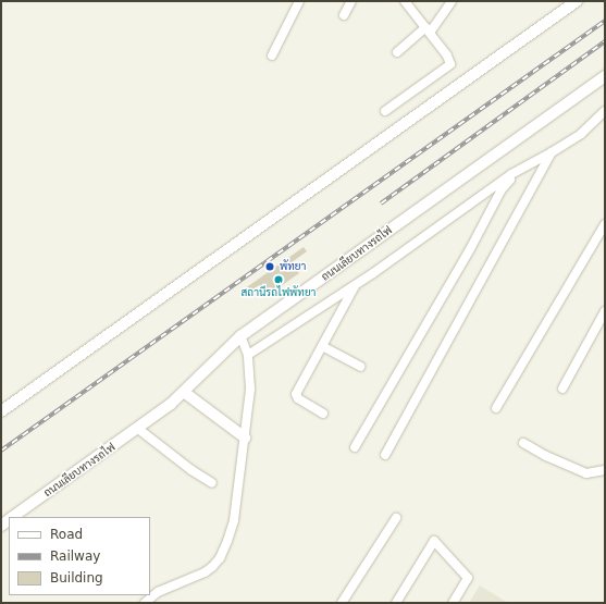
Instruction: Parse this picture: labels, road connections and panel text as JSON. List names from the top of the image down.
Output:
{
  "streets": {
    "street": ["ถนนเลียบทางรถไฟ"]
  },
  "places": ["พัทยา", "สถานีรถไฟพัทยา"],
  "legend": ["Road", "Railway", "Building"]
}
